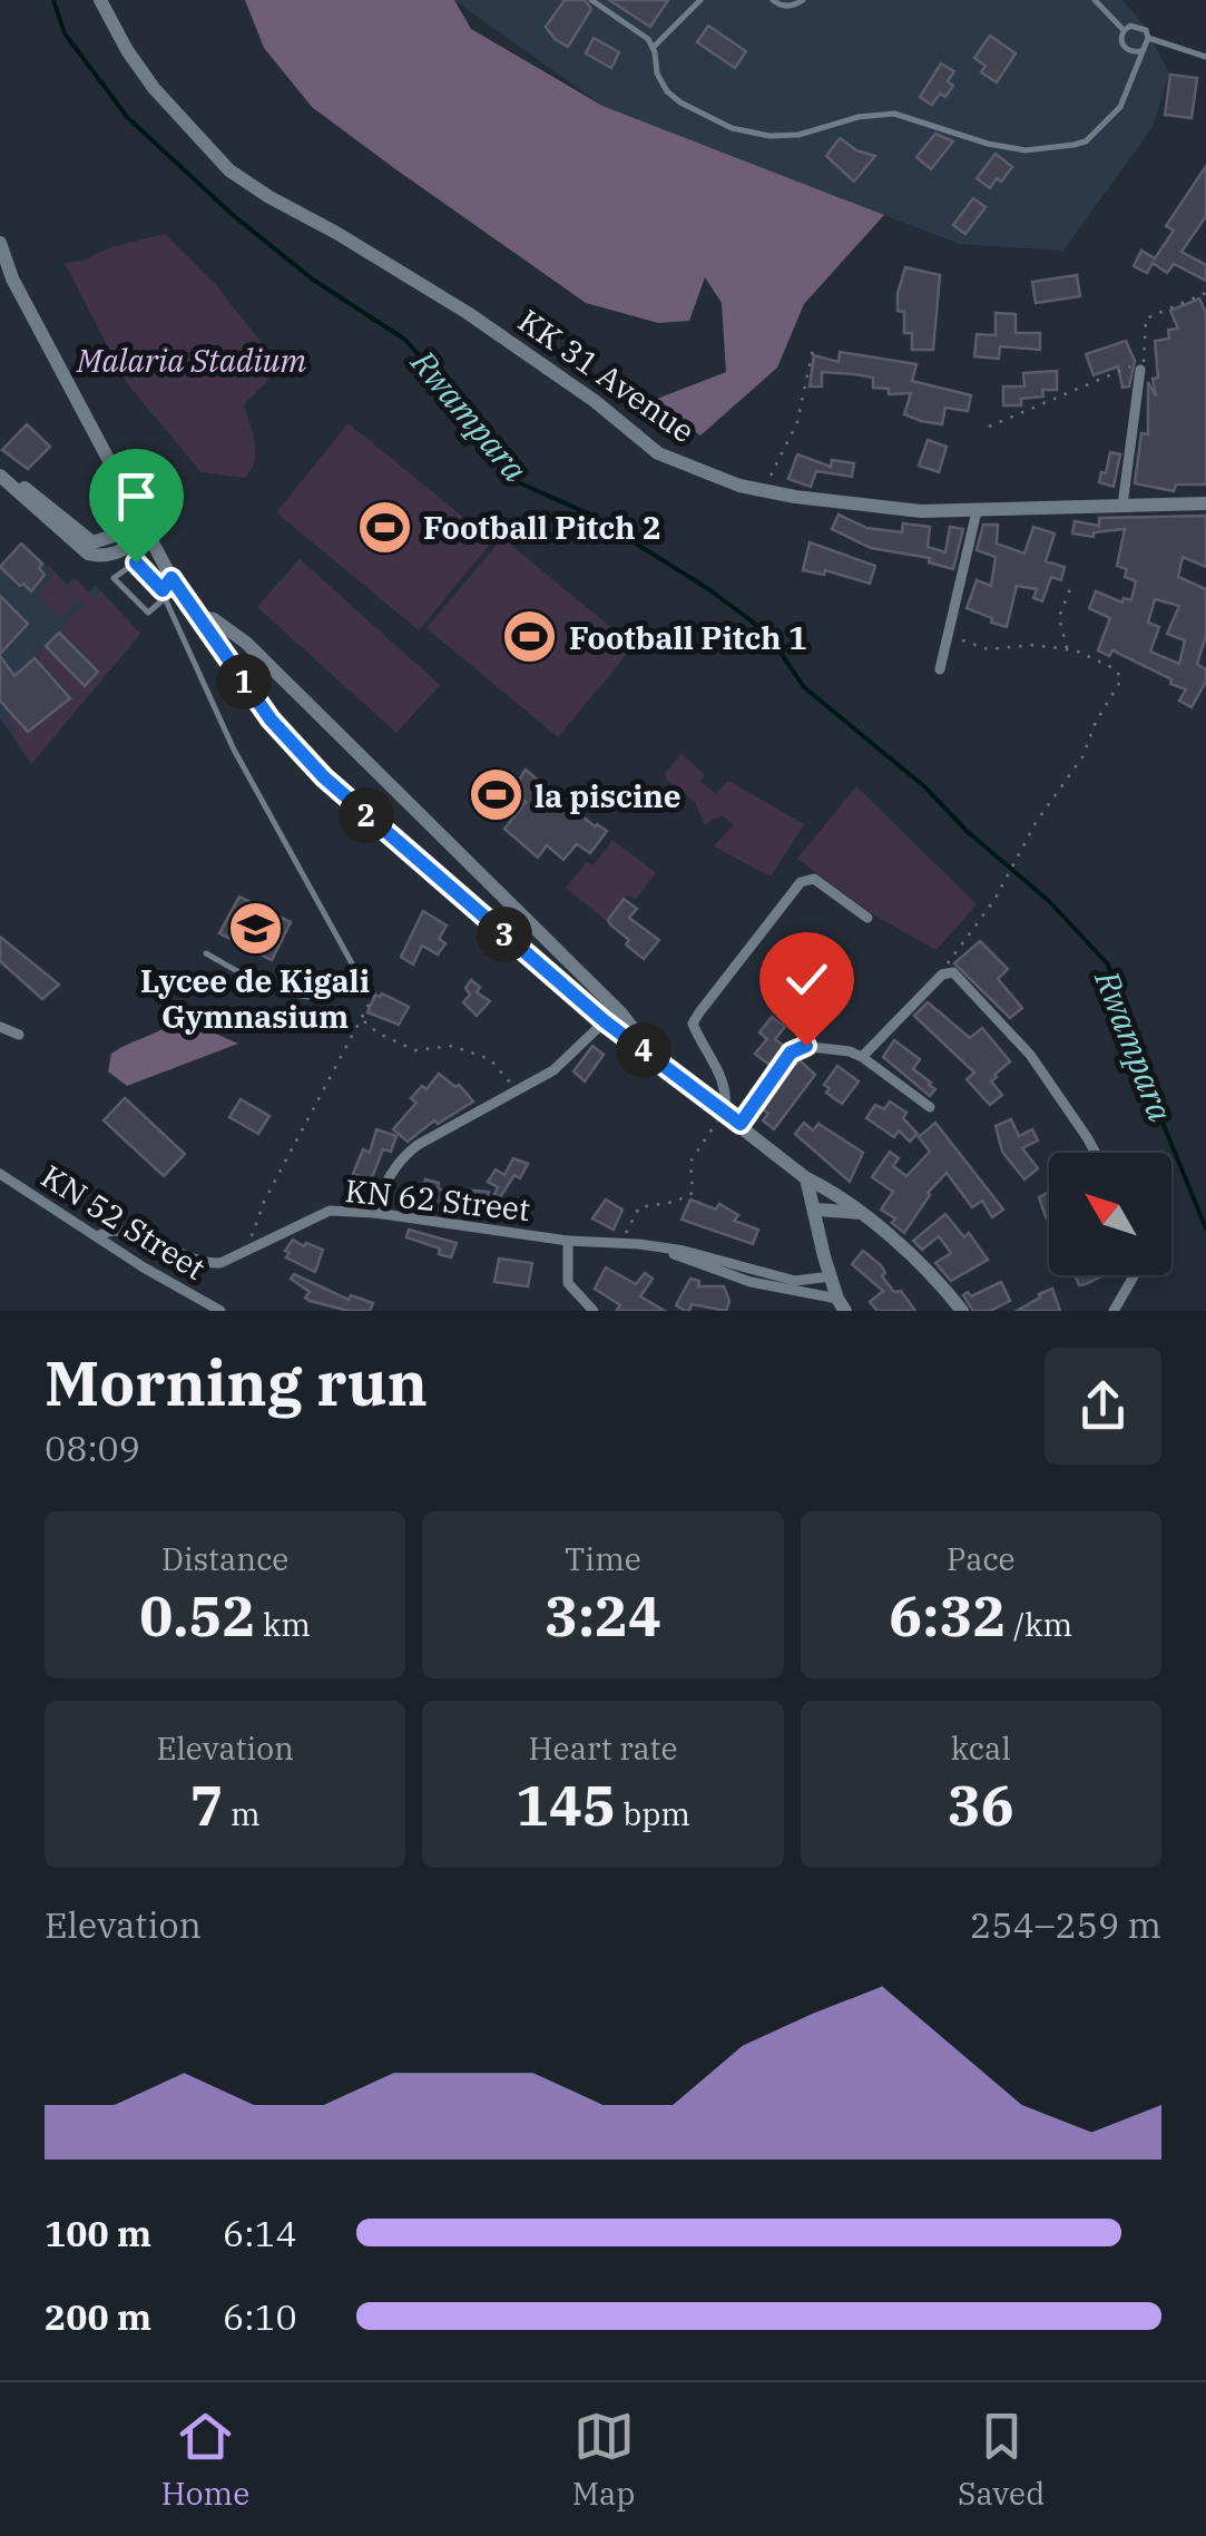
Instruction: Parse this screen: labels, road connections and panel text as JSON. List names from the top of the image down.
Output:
{
  "streets": {
    "main road": ["KK 31 Avenue"],
    "street": ["KN 62 Street", "KN 52 Street"]
  },
  "crossings": [
    ["KN 62 Street", "KN 52 Street"]
  ],
  "water": ["Rwampara"],
  "parks": ["Malaria Stadium"],
  "places": {
    "sports": ["Football Pitch 2", "Football Pitch 1", "la piscine"],
    "school or university": ["Lycee de Kigali Gymnasium"]
  },
  "north": "top left",
  "page": {
    "pins": [
      "1",
      "2",
      "3",
      "4"
    ],
    "heading": ["Morning run", "08:09"],
    "stats": [
      ["Distance", "0.52 km"],
      ["Time", "3:24"],
      ["Pace", "6:32 /km"],
      ["Elevation", "7 m"],
      ["Heart rate", "145 bpm"],
      ["kcal", "36"]
    ],
    "chart": ["Elevation", "254–259 m"],
    "list": [
      {
        "name": "100 m",
        "note": "6:14"
      },
      {
        "name": "200 m",
        "note": "6:10"
      }
    ],
    "tabs": ["Home", "Map", "Saved"]
  }
}
